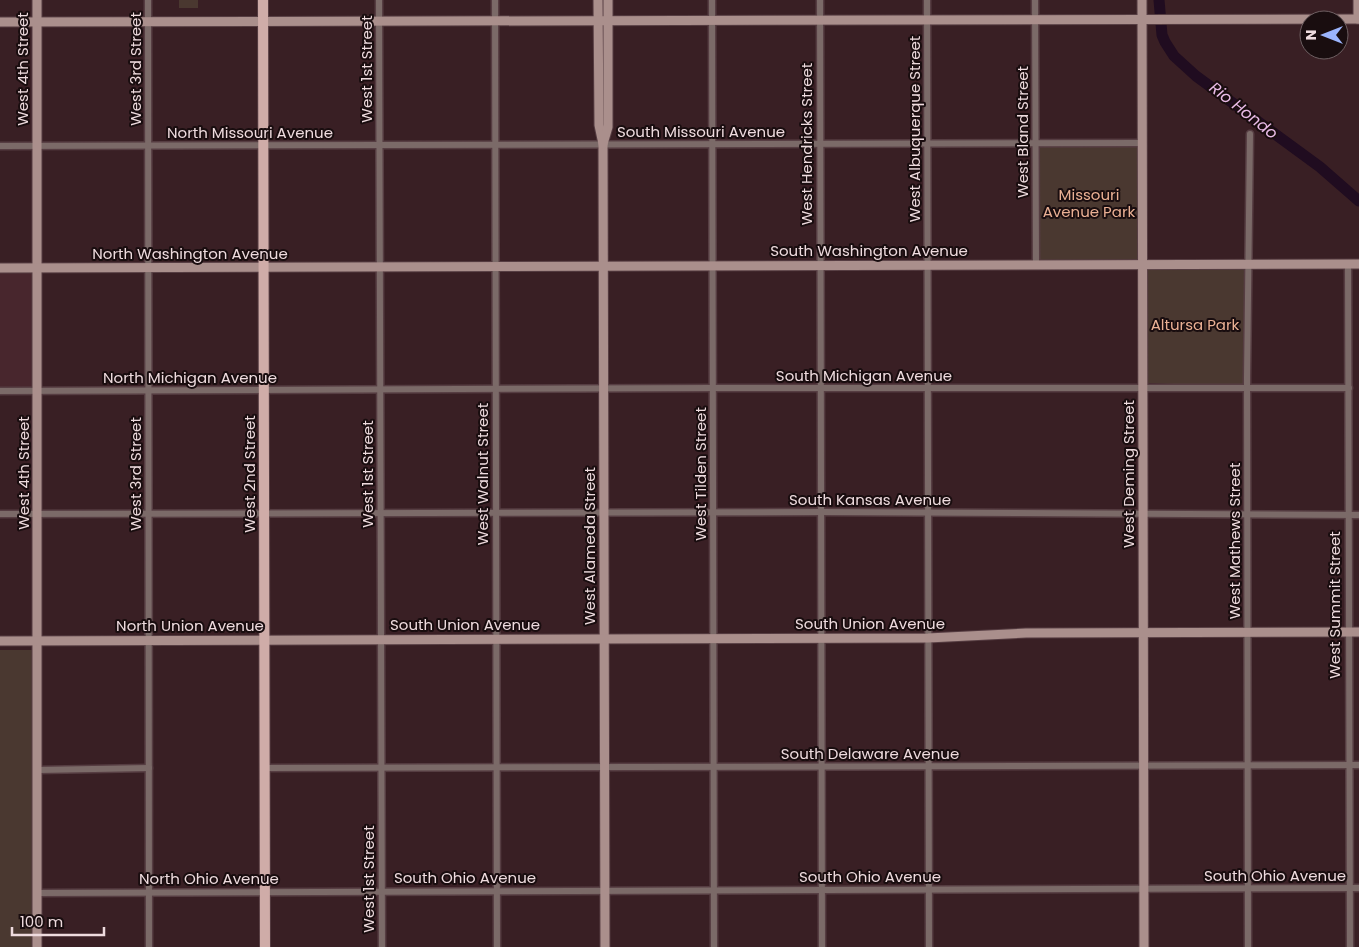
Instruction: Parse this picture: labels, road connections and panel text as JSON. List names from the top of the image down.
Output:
{
  "streets": {
    "main road": ["West 2nd Street"],
    "street": [
      "West 4th Street",
      "West 3rd Street",
      "West 1st Street",
      "West Albuquerque Street",
      "South Missouri Avenue",
      "West Bland Street",
      "North Missouri Avenue",
      "West Hendricks Street",
      "South Washington Avenue",
      "North Washington Avenue",
      "South Michigan Avenue",
      "North Michigan Avenue",
      "West Walnut Street",
      "West Tilden Street",
      "West Deming Street",
      "South Kansas Avenue",
      "West Mathews Street",
      "West Alameda Street",
      "West Summit Street",
      "South Union Avenue",
      "North Union Avenue",
      "South Delaware Avenue",
      "South Ohio Avenue",
      "North Ohio Avenue"
    ]
  },
  "crossings": [
    ["West 4th Street", "North Missouri Avenue"],
    ["West 4th Street", "North Washington Avenue"],
    ["West 4th Street", "North Michigan Avenue"],
    ["West 4th Street", "South Kansas Avenue"],
    ["West 4th Street", "North Union Avenue"],
    ["West 4th Street", "North Ohio Avenue"],
    ["West 3rd Street", "North Missouri Avenue"],
    ["West 3rd Street", "North Washington Avenue"],
    ["West 3rd Street", "North Michigan Avenue"],
    ["West 3rd Street", "South Kansas Avenue"],
    ["West 3rd Street", "North Union Avenue"],
    ["West 3rd Street", "North Ohio Avenue"],
    ["West 1st Street", "South Missouri Avenue"],
    ["West 1st Street", "North Missouri Avenue"],
    ["West 1st Street", "South Washington Avenue"],
    ["West 1st Street", "North Washington Avenue"],
    ["West 1st Street", "South Michigan Avenue"],
    ["West 1st Street", "North Michigan Avenue"],
    ["West 1st Street", "South Kansas Avenue"],
    ["West 1st Street", "South Union Avenue"],
    ["West 1st Street", "North Union Avenue"],
    ["West 1st Street", "South Delaware Avenue"],
    ["West 1st Street", "South Ohio Avenue"],
    ["West 1st Street", "North Ohio Avenue"],
    ["West Albuquerque Street", "South Missouri Avenue"],
    ["West Albuquerque Street", "South Washington Avenue"],
    ["West Albuquerque Street", "South Michigan Avenue"],
    ["West Albuquerque Street", "South Kansas Avenue"],
    ["West Albuquerque Street", "South Union Avenue"],
    ["West Albuquerque Street", "South Delaware Avenue"],
    ["West Albuquerque Street", "South Ohio Avenue"],
    ["South Missouri Avenue", "West Bland Street"],
    ["South Missouri Avenue", "North Missouri Avenue"],
    ["South Missouri Avenue", "West Hendricks Street"],
    ["South Missouri Avenue", "West Walnut Street"],
    ["South Missouri Avenue", "West Tilden Street"],
    ["South Missouri Avenue", "West Deming Street"],
    ["South Missouri Avenue", "West Alameda Street"],
    ["West Bland Street", "South Washington Avenue"],
    ["North Missouri Avenue", "West 2nd Street"],
    ["West Hendricks Street", "South Washington Avenue"],
    ["West Hendricks Street", "South Michigan Avenue"],
    ["West Hendricks Street", "South Kansas Avenue"],
    ["West Hendricks Street", "South Union Avenue"],
    ["West Hendricks Street", "South Delaware Avenue"],
    ["West Hendricks Street", "South Ohio Avenue"],
    ["South Washington Avenue", "North Washington Avenue"],
    ["South Washington Avenue", "West Walnut Street"],
    ["South Washington Avenue", "West Tilden Street"],
    ["South Washington Avenue", "West Deming Street"],
    ["South Washington Avenue", "West Mathews Street"],
    ["South Washington Avenue", "West Alameda Street"],
    ["South Washington Avenue", "West Summit Street"],
    ["North Washington Avenue", "West 2nd Street"],
    ["South Michigan Avenue", "North Michigan Avenue"],
    ["South Michigan Avenue", "West Walnut Street"],
    ["South Michigan Avenue", "West Tilden Street"],
    ["South Michigan Avenue", "West Deming Street"],
    ["South Michigan Avenue", "West Mathews Street"],
    ["South Michigan Avenue", "West Alameda Street"],
    ["South Michigan Avenue", "West Summit Street"],
    ["North Michigan Avenue", "West 2nd Street"],
    ["West 2nd Street", "South Kansas Avenue"],
    ["West 2nd Street", "North Union Avenue"],
    ["West 2nd Street", "South Delaware Avenue"],
    ["West 2nd Street", "North Ohio Avenue"],
    ["West Walnut Street", "South Kansas Avenue"],
    ["West Walnut Street", "South Union Avenue"],
    ["West Walnut Street", "South Delaware Avenue"],
    ["West Walnut Street", "South Ohio Avenue"],
    ["West Tilden Street", "South Kansas Avenue"],
    ["West Tilden Street", "South Union Avenue"],
    ["West Tilden Street", "South Delaware Avenue"],
    ["West Tilden Street", "South Ohio Avenue"],
    ["West Deming Street", "South Kansas Avenue"],
    ["West Deming Street", "South Union Avenue"],
    ["West Deming Street", "South Delaware Avenue"],
    ["West Deming Street", "South Ohio Avenue"],
    ["South Kansas Avenue", "West Mathews Street"],
    ["South Kansas Avenue", "West Alameda Street"],
    ["South Kansas Avenue", "West Summit Street"],
    ["West Mathews Street", "South Union Avenue"],
    ["West Mathews Street", "South Delaware Avenue"],
    ["West Mathews Street", "South Ohio Avenue"],
    ["West Alameda Street", "South Union Avenue"],
    ["West Alameda Street", "South Delaware Avenue"],
    ["West Alameda Street", "South Ohio Avenue"],
    ["West Summit Street", "South Union Avenue"],
    ["West Summit Street", "South Delaware Avenue"],
    ["West Summit Street", "South Ohio Avenue"],
    ["South Union Avenue", "North Union Avenue"],
    ["South Ohio Avenue", "North Ohio Avenue"]
  ],
  "water": ["Rio Hondo"],
  "parks": ["Missouri Avenue Park", "Altursa Park"],
  "scale_bar": "100 m",
  "north": "left"
}
